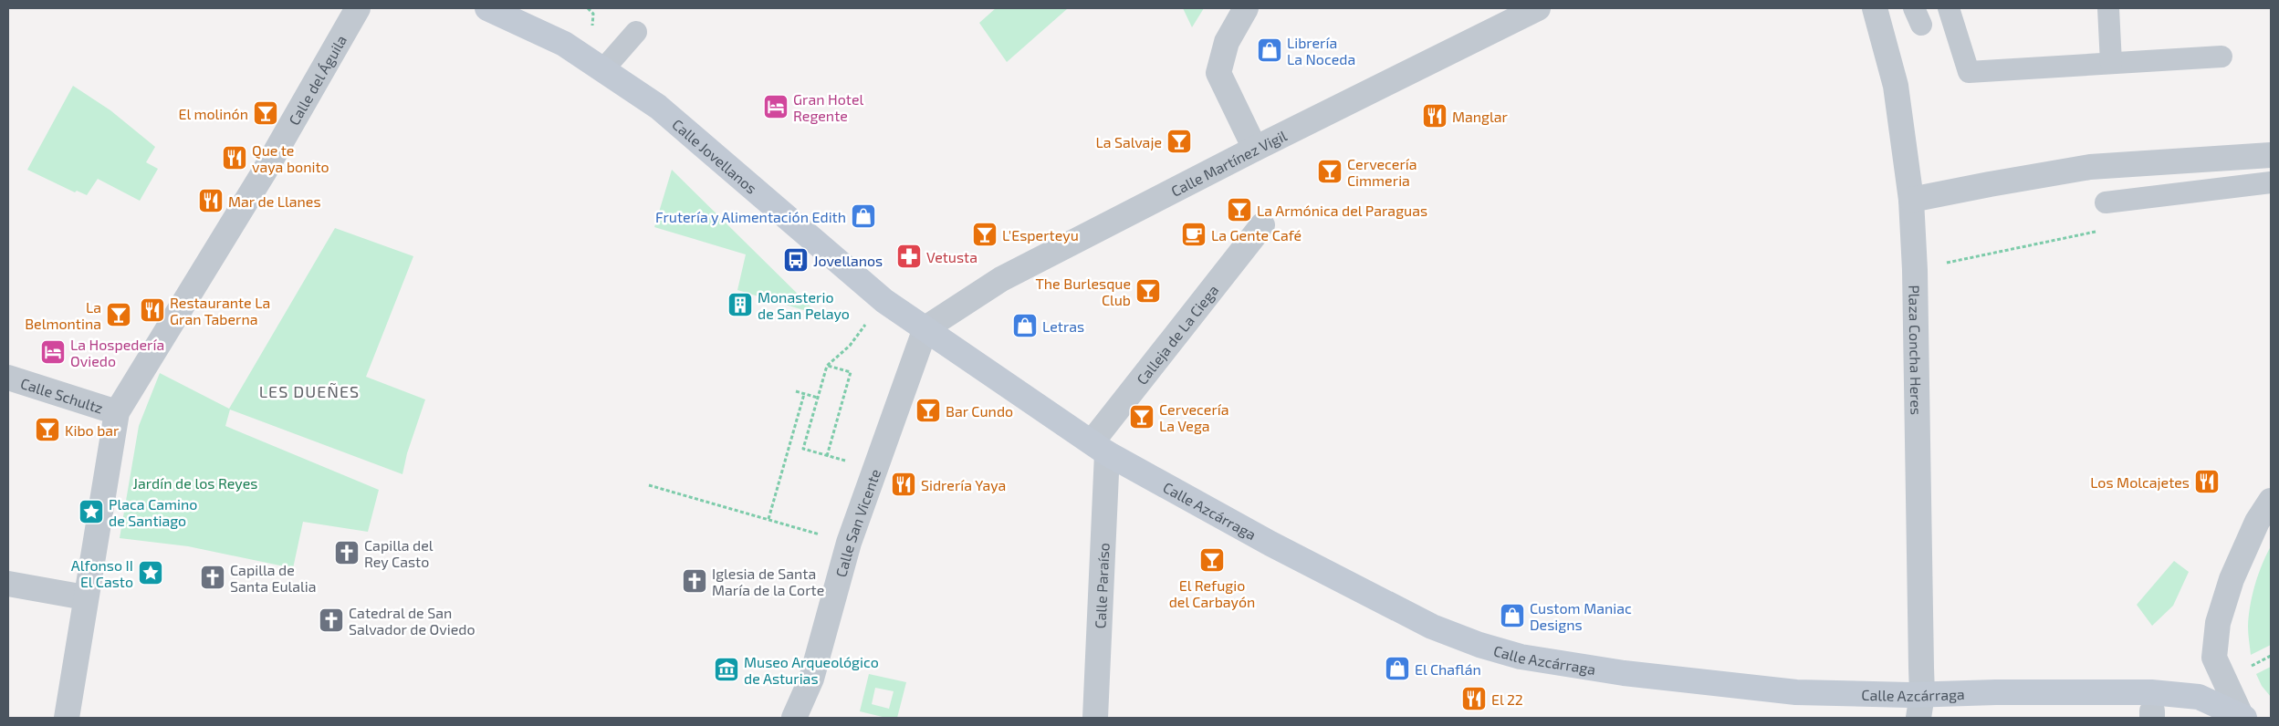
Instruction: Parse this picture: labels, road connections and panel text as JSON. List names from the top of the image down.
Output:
{
  "streets": {
    "street": [
      "Calle del Águila",
      "Calle Jovellanos",
      "Calle Martínez Vigil",
      "Calleja de La Ciega",
      "Plaza Concha Heres",
      "Calle Schultz",
      "Calle Azcárraga",
      "Calle San Vicente",
      "Calle Paraíso"
    ]
  },
  "crossings": [
    ["Calle del Águila", "Calle Schultz"],
    ["Calle Jovellanos", "Calle Martínez Vigil"],
    ["Calle Jovellanos", "Calle Azcárraga"],
    ["Calle Jovellanos", "Calle San Vicente"],
    ["Calle Martínez Vigil", "Calle Azcárraga"],
    ["Calle Martínez Vigil", "Calle San Vicente"],
    ["Calleja de La Ciega", "Calle Azcárraga"],
    ["Calleja de La Ciega", "Calle Paraíso"],
    ["Plaza Concha Heres", "Calle Azcárraga"],
    ["Calle Azcárraga", "Calle San Vicente"],
    ["Calle Azcárraga", "Calle Paraíso"]
  ],
  "districts": ["LES DUEÑES"],
  "parks": ["Jardín de los Reyes"],
  "places": {
    "shop": [
      "Librería La Noceda",
      "Frutería y Alimentación Edith",
      "Letras",
      "Custom Maniac Designs",
      "El Chaflán"
    ],
    "hotel": ["Gran Hotel Regente", "La Hospedería Oviedo"],
    "bar": [
      "El molinón",
      "La Salvaje",
      "Cervecería Cimmeria",
      "La Armónica del Paraguas",
      "L'Esperteyu",
      "The Burlesque Club",
      "La Belmontina",
      "Bar Cundo",
      "Cervecería La Vega",
      "Kibo bar",
      "El Refugio del Carbayón"
    ],
    "restaurant": [
      "Manglar",
      "Que te vaya bonito",
      "Mar de Llanes",
      "Restaurante La Gran Taberna",
      "Los Molcajetes",
      "Sidrería Yaya",
      "El 22"
    ],
    "cafe": ["La Gente Café"],
    "pharmacy": ["Vetusta"],
    "bus stop": ["Jovellanos"],
    "building": ["Monasterio de San Pelayo"],
    "place": ["Placa Camino de Santiago", "Alfonso II El Casto"],
    "church": [
      "Capilla del Rey Casto",
      "Capilla de Santa Eulalia",
      "Iglesia de Santa María de la Corte",
      "Catedral de San Salvador de Oviedo"
    ],
    "museum": ["Museo Arqueológico de Asturias"]
  }
}
